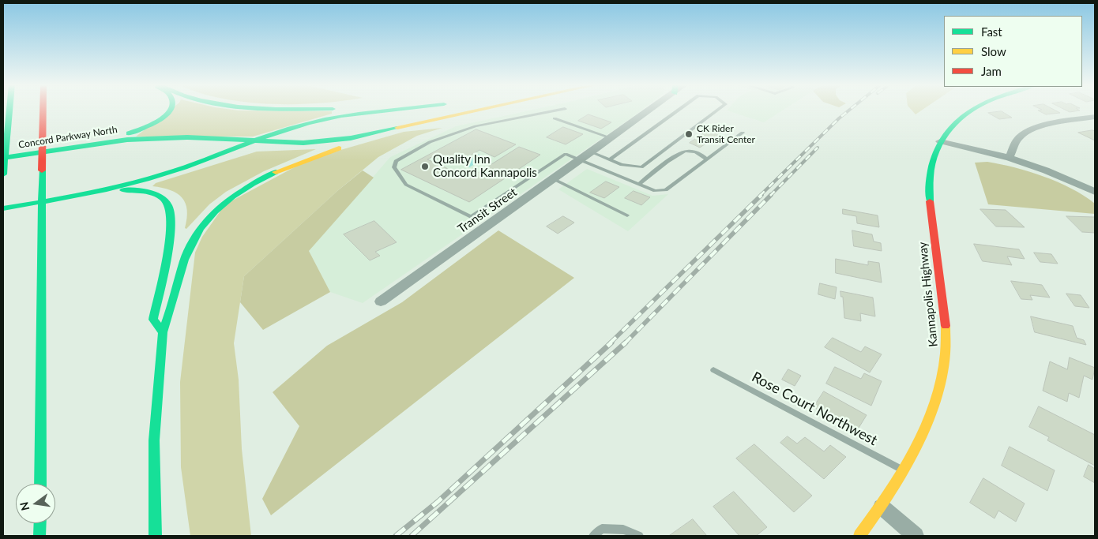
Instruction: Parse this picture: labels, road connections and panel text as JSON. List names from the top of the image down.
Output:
{
  "streets": {
    "main road": ["Concord Parkway North", "Kannapolis Highway"],
    "street": ["Transit Street"],
    "lane": ["Rose Court Northwest"]
  },
  "crossings": [
    ["Kannapolis Highway", "Rose Court Northwest"]
  ],
  "places": ["CK Rider Transit Center", "Quality Inn Concord Kannapolis"],
  "legend": ["Fast", "Slow", "Jam"],
  "north": "left"
}
